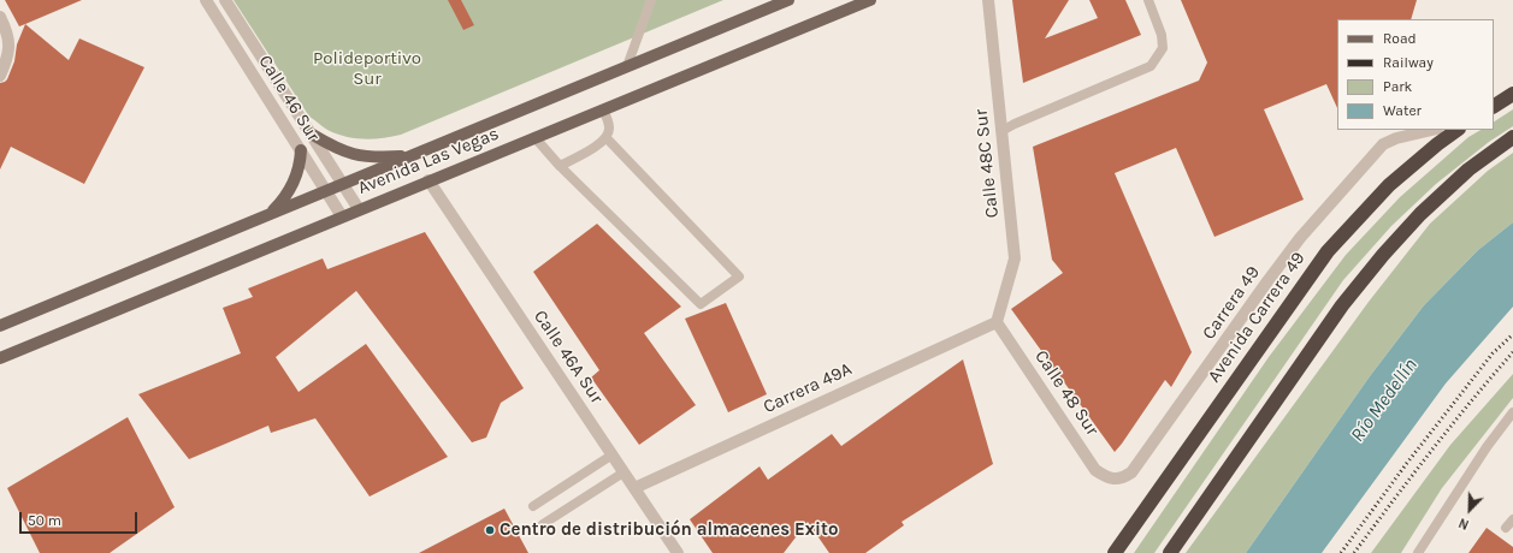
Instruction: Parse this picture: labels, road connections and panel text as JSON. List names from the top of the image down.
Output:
{
  "streets": {
    "highway": ["Avenida Carrera 49"],
    "main road": ["Avenida Las Vegas"],
    "street": [
      "Calle 46 Sur",
      "Calle 48C Sur",
      "Carrera 49",
      "Calle 46A Sur",
      "Carrera 49A",
      "Calle 48 Sur"
    ]
  },
  "crossings": [
    ["Calle 46 Sur", "Avenida Las Vegas"],
    ["Avenida Las Vegas", "Calle 46A Sur"],
    ["Calle 48C Sur", "Carrera 49A"],
    ["Calle 48C Sur", "Calle 48 Sur"],
    ["Carrera 49", "Calle 48 Sur"],
    ["Calle 46A Sur", "Carrera 49A"],
    ["Carrera 49A", "Calle 48 Sur"]
  ],
  "water": ["Río Medellín"],
  "parks": ["Polideportivo Sur"],
  "places": ["Centro de distribución almacenes Exito"],
  "legend": [
    "Road",
    "Railway",
    "Park",
    "Water"
  ],
  "scale_bar": "50 m",
  "north": "bottom left"
}
